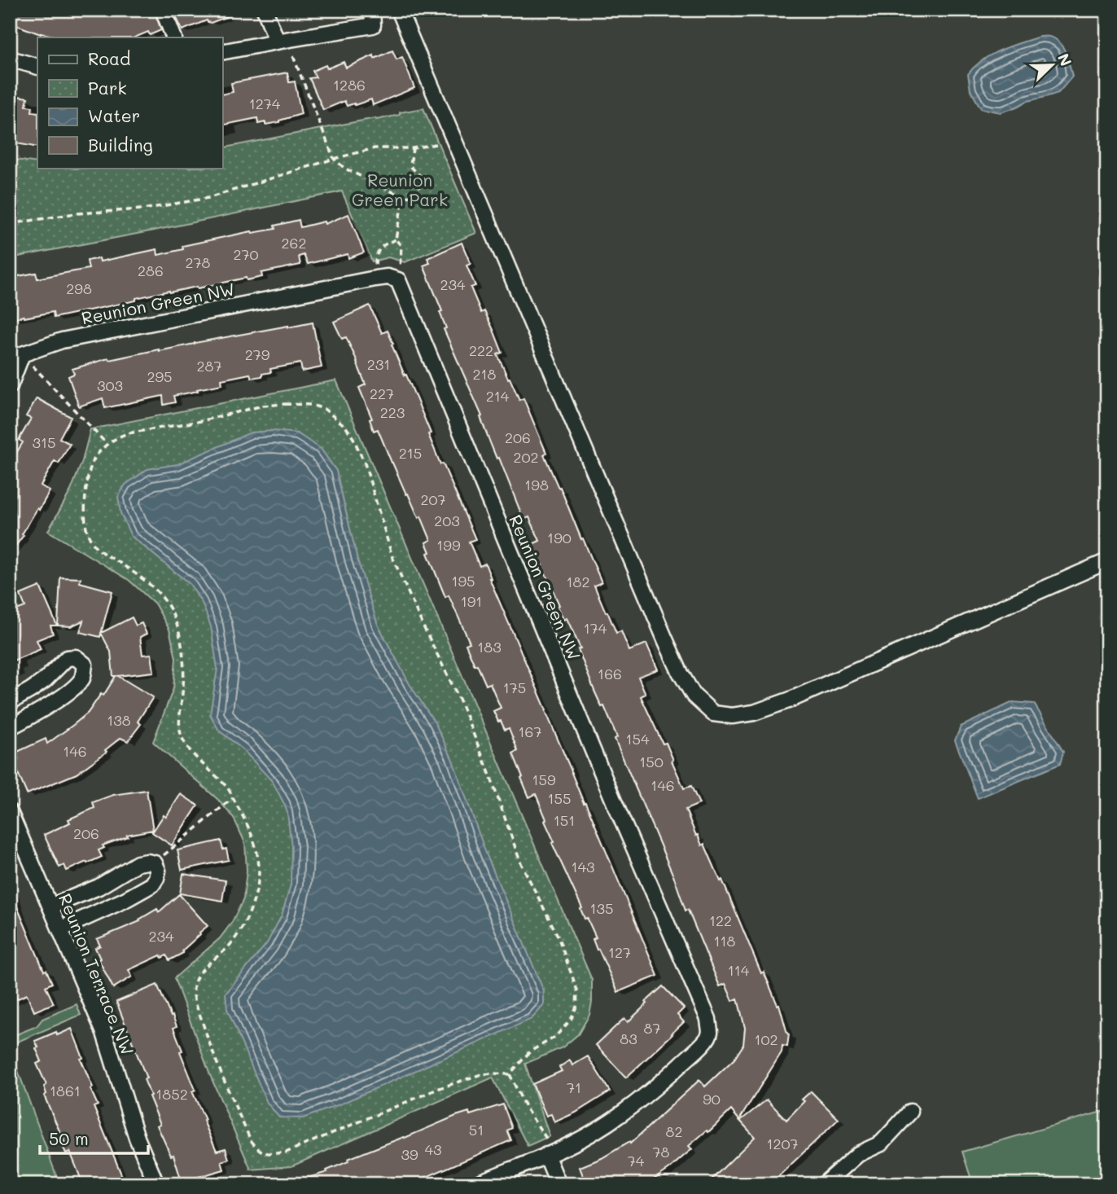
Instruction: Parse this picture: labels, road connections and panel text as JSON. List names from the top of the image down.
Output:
{
  "streets": {
    "street": ["Reunion Green NW", "Reunion Terrace NW"]
  },
  "parks": ["Reunion Green Park"],
  "house_numbers": [
    "1286",
    "1274",
    "262",
    "270",
    "278",
    "286",
    "234",
    "298",
    "222",
    "279",
    "231",
    "287",
    "218",
    "295",
    "303",
    "227",
    "214",
    "223",
    "206",
    "315",
    "215",
    "202",
    "198",
    "207",
    "203",
    "190",
    "199",
    "195",
    "182",
    "191",
    "174",
    "183",
    "166",
    "175",
    "138",
    "167",
    "154",
    "146",
    "150",
    "159",
    "146",
    "155",
    "151",
    "206",
    "143",
    "135",
    "122",
    "234",
    "118",
    "127",
    "114",
    "87",
    "83",
    "102",
    "71",
    "1861",
    "1852",
    "90",
    "51",
    "82",
    "1207",
    "43",
    "78",
    "39",
    "74"
  ],
  "legend": [
    "Road",
    "Park",
    "Water",
    "Building"
  ],
  "scale_bar": "50 m",
  "north": "top right"
}
